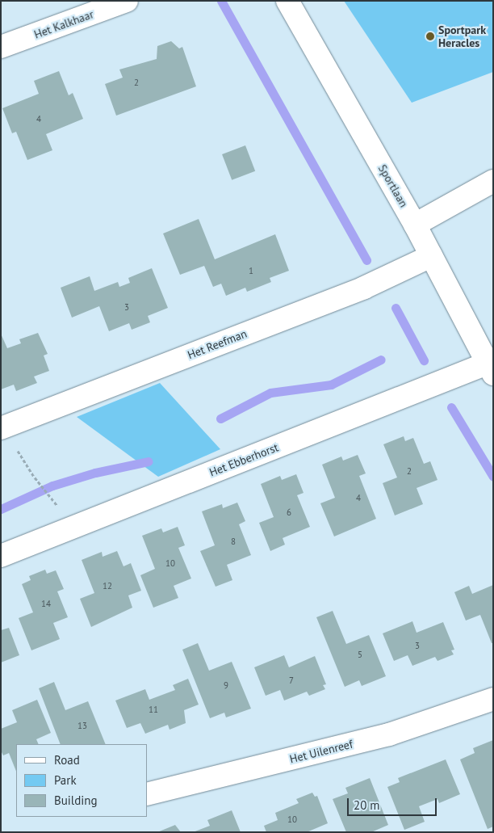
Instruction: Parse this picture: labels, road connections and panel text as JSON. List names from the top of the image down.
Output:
{
  "streets": {
    "street": [
      "Het Kalkhaar",
      "Sportlaan",
      "Het Reefman",
      "Het Ebberhorst",
      "Het Uilenreef"
    ]
  },
  "crossings": [
    ["Sportlaan", "Het Reefman"],
    ["Sportlaan", "Het Ebberhorst"]
  ],
  "places": ["Sportpark Heracles"],
  "house_numbers": [
    "2",
    "4",
    "1",
    "3",
    "2",
    "4",
    "6",
    "8",
    "10",
    "12",
    "14",
    "3",
    "5",
    "7",
    "9",
    "11",
    "13",
    "10"
  ],
  "legend": ["Road", "Park", "Building"],
  "scale_bar": "20 m"
}
